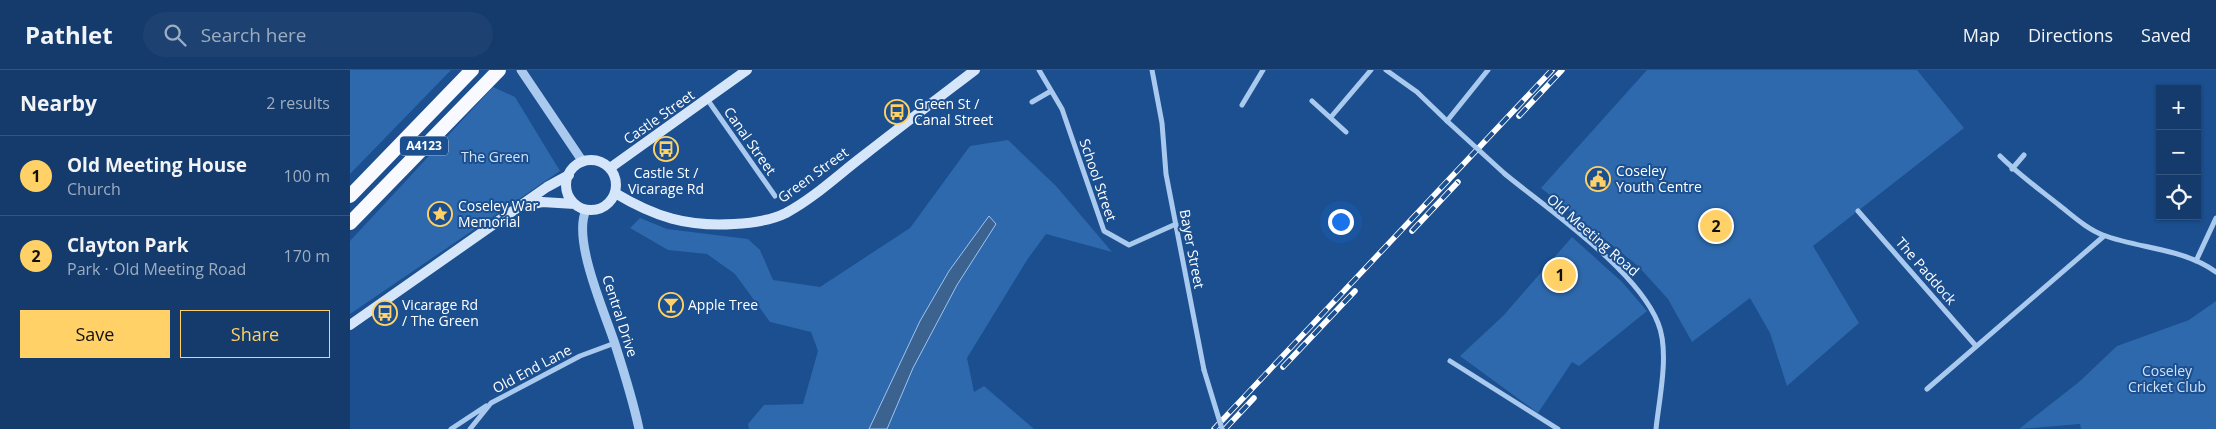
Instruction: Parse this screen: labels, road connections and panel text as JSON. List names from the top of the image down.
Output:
{
  "streets": {
    "highway": ["A4123"],
    "main road": ["Castle Street", "Green Street"],
    "street": [
      "Canal Street",
      "School Street",
      "Old Meeting Road",
      "Bayer Street",
      "The Paddock",
      "Central Drive",
      "Old End Lane"
    ]
  },
  "crossings": [
    ["Castle Street", "Canal Street"],
    ["Castle Street", "Green Street"],
    ["Castle Street", "Central Drive"],
    ["Green Street", "Central Drive"],
    ["School Street", "Bayer Street"],
    ["Central Drive", "Old End Lane"]
  ],
  "parks": ["The Green", "Coseley Cricket Club"],
  "places": {
    "bus stop": ["Green St / Canal Street", "Castle St / Vicarage Rd", "Vicarage Rd / The Green"],
    "public building": ["Coseley Youth Centre"],
    "place": ["Coseley War Memorial"],
    "bar": ["Apple Tree"]
  },
  "page": {
    "header": "Pathlet",
    "search": "Search here",
    "nav": ["Map", "Directions", "Saved"],
    "heading": ["Nearby", "2 results"],
    "map_buttons": ["+", "−"],
    "list": [
      {
        "mark": "1",
        "name": "Old Meeting House",
        "note": "Church",
        "value": "100 m"
      },
      {
        "mark": "2",
        "name": "Clayton Park",
        "note": "Park · Old Meeting Road",
        "value": "170 m"
      }
    ],
    "pins": ["2", "1"],
    "buttons": ["Save", "Share"]
  }
}
